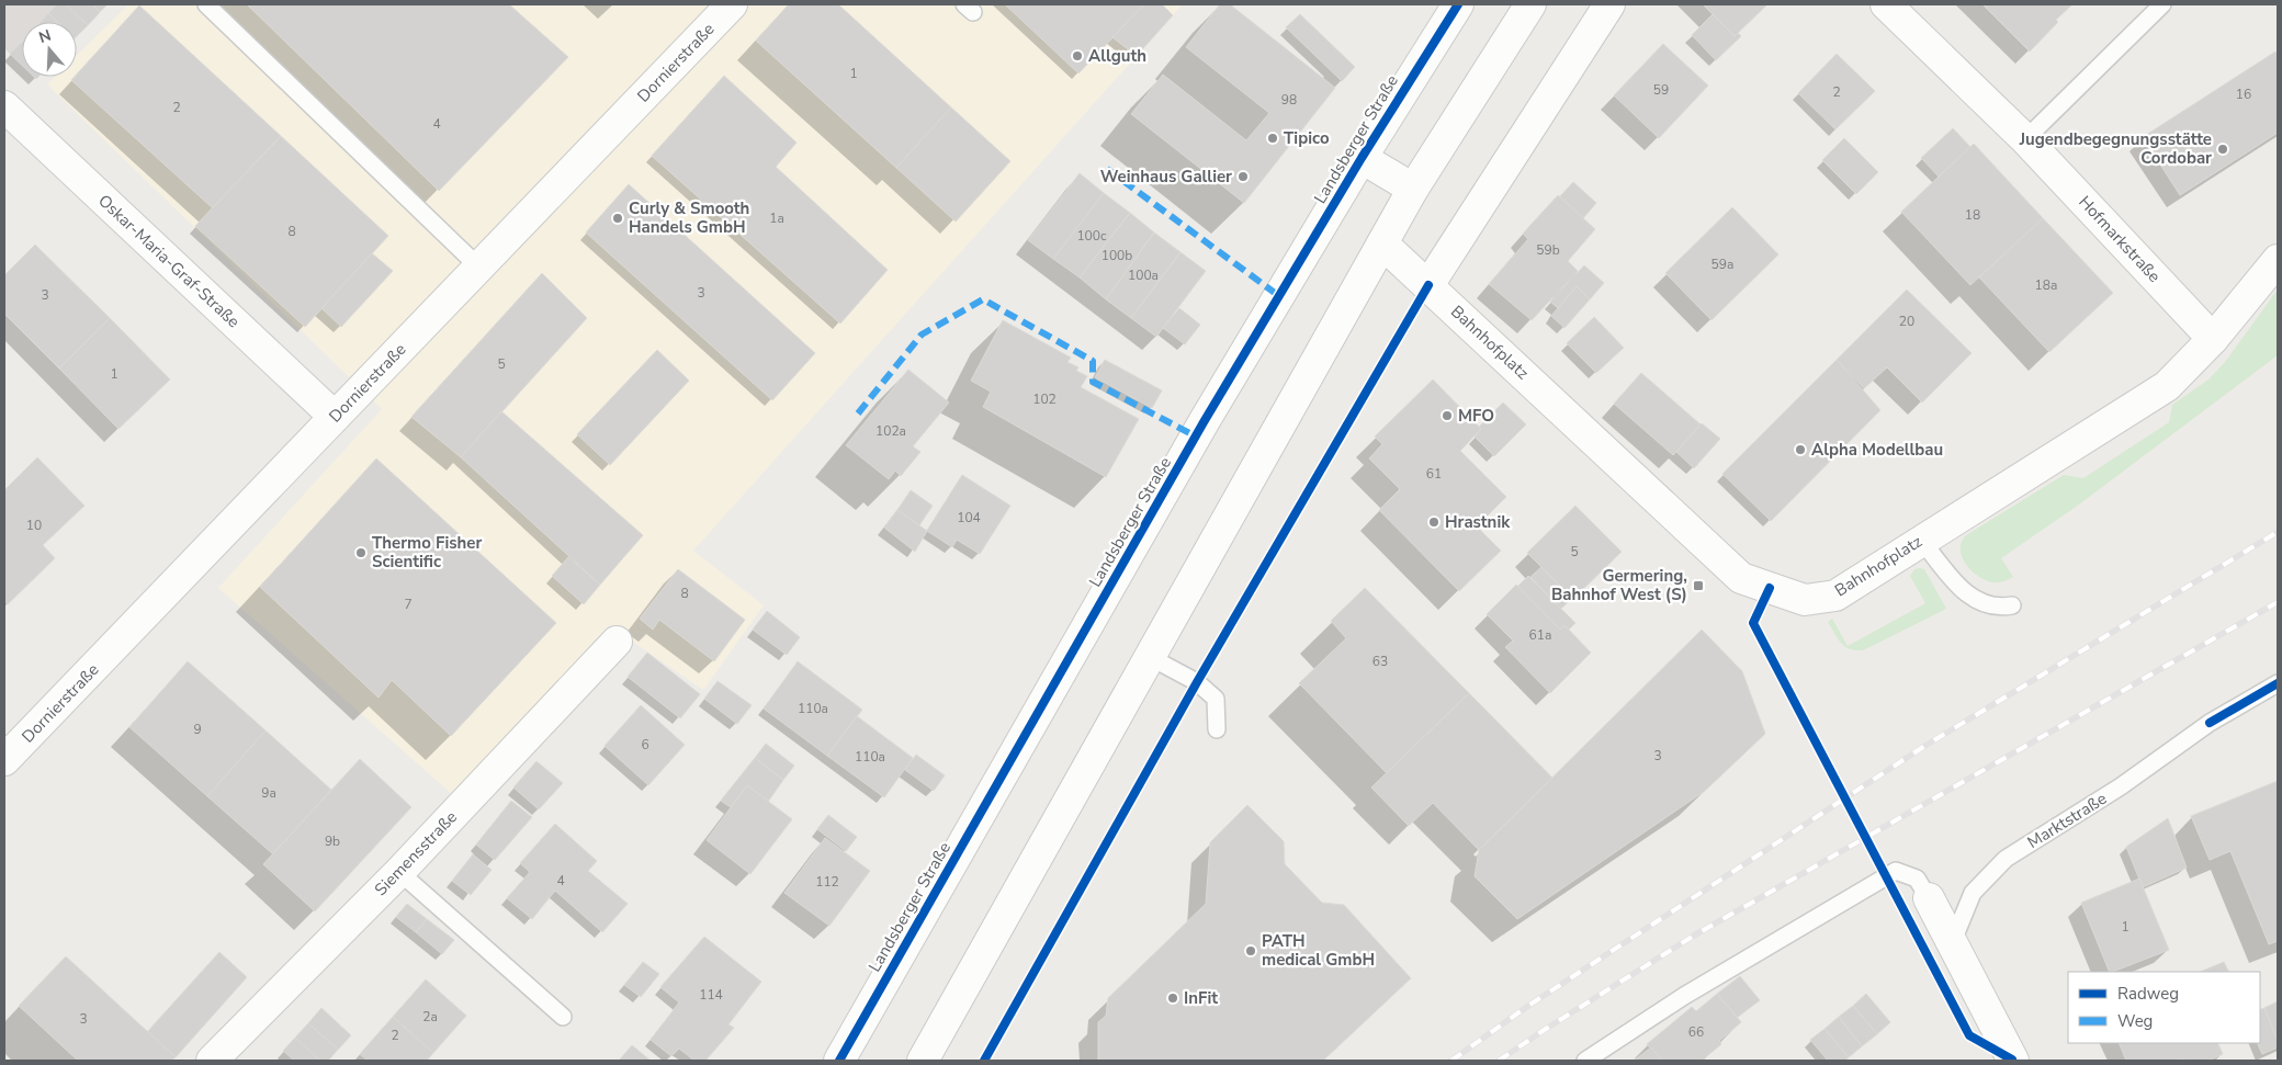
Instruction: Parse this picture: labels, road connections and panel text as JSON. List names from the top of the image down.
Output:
{
  "streets": {
    "street": [
      "Dornierstraße",
      "Landsberger Straße",
      "Hofmarkstraße",
      "Oskar-Maria-Graf-Straße",
      "Bahnhofplatz",
      "Siemensstraße"
    ],
    "lane": ["Marktstraße"]
  },
  "crossings": [
    ["Dornierstraße", "Oskar-Maria-Graf-Straße"],
    ["Hofmarkstraße", "Bahnhofplatz"]
  ],
  "places": {
    "other": [
      "Allguth",
      "Tipico",
      "Jugendbegegnungsstätte Cordobar",
      "Weinhaus Gallier",
      "Curly & Smooth Handels GmbH",
      "MFO",
      "Alpha Modellbau",
      "Hrastnik",
      "Thermo Fisher Scientific",
      "PATH medical GmbH",
      "InFit"
    ],
    "transit": ["Germering, Bahnhof West (S)"]
  },
  "house_numbers": [
    "1",
    "59",
    "2",
    "16",
    "98",
    "2",
    "4",
    "18",
    "1a",
    "8",
    "100c",
    "59b",
    "100b",
    "59a",
    "100a",
    "18a",
    "3",
    "3",
    "20",
    "5",
    "1",
    "102",
    "102a",
    "61",
    "104",
    "10",
    "5",
    "8",
    "7",
    "61a",
    "63",
    "110a",
    "9",
    "6",
    "3",
    "110a",
    "9a",
    "9b",
    "4",
    "112",
    "1",
    "114",
    "2a",
    "3",
    "66",
    "2"
  ],
  "legend": ["Radweg", "Weg"],
  "north": "top"
}
